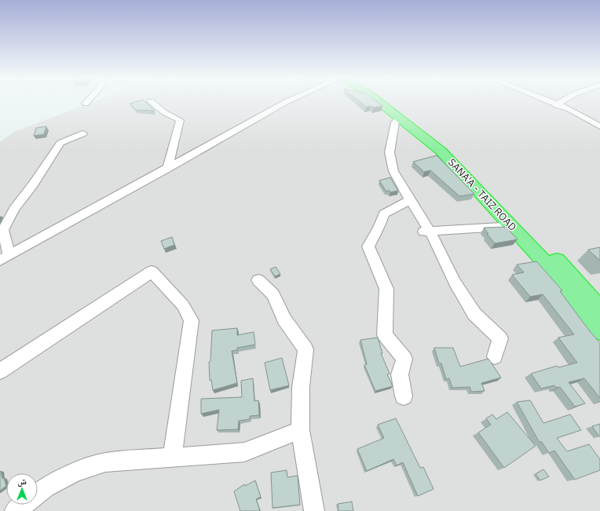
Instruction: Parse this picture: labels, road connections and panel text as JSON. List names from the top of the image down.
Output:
{
  "streets": {
    "highway": ["SANA'A - TAIZ ROAD"]
  },
  "north": "top"
}
